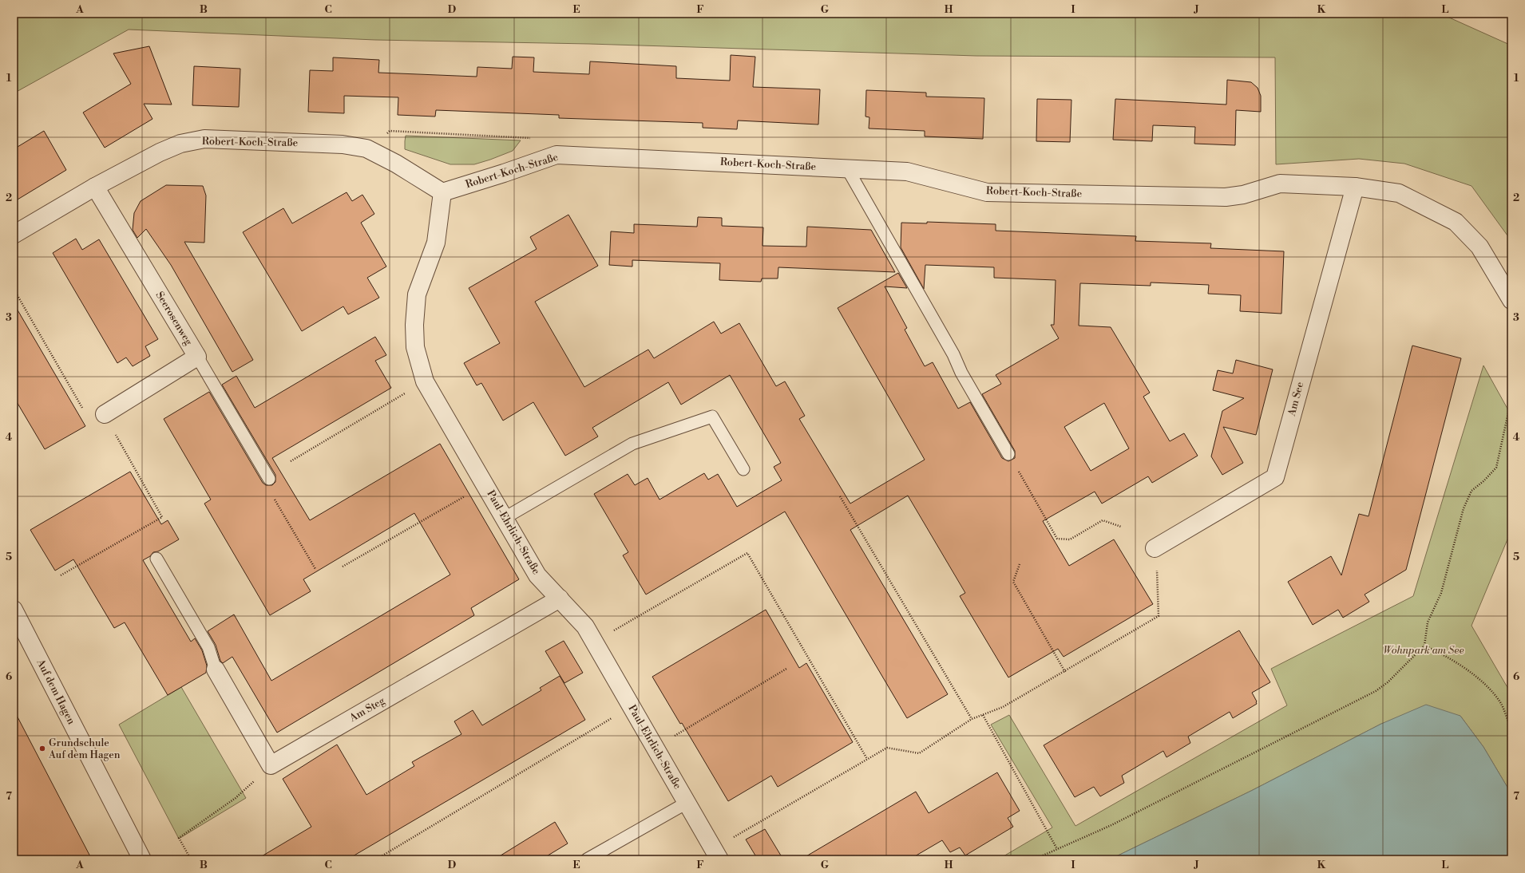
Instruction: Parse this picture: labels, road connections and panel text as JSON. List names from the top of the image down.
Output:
{
  "streets": {
    "street": [
      "Robert-Koch-Straße",
      "Seerosenweg",
      "Am See",
      "Paul-Ehrlich-Straße",
      "Auf dem Hagen",
      "Am Steg"
    ]
  },
  "crossings": [
    ["Robert-Koch-Straße", "Seerosenweg"],
    ["Robert-Koch-Straße", "Am See"],
    ["Robert-Koch-Straße", "Paul-Ehrlich-Straße"],
    ["Paul-Ehrlich-Straße", "Am Steg"]
  ],
  "parks": ["Wohnpark am See"],
  "places": ["Grundschule Auf dem Hagen"],
  "grid": {
    "columns": [
      "A",
      "B",
      "C",
      "D",
      "E",
      "F",
      "G",
      "H",
      "I",
      "J",
      "K",
      "L"
    ],
    "rows": [
      "1",
      "2",
      "3",
      "4",
      "5",
      "6",
      "7"
    ]
  }
}
